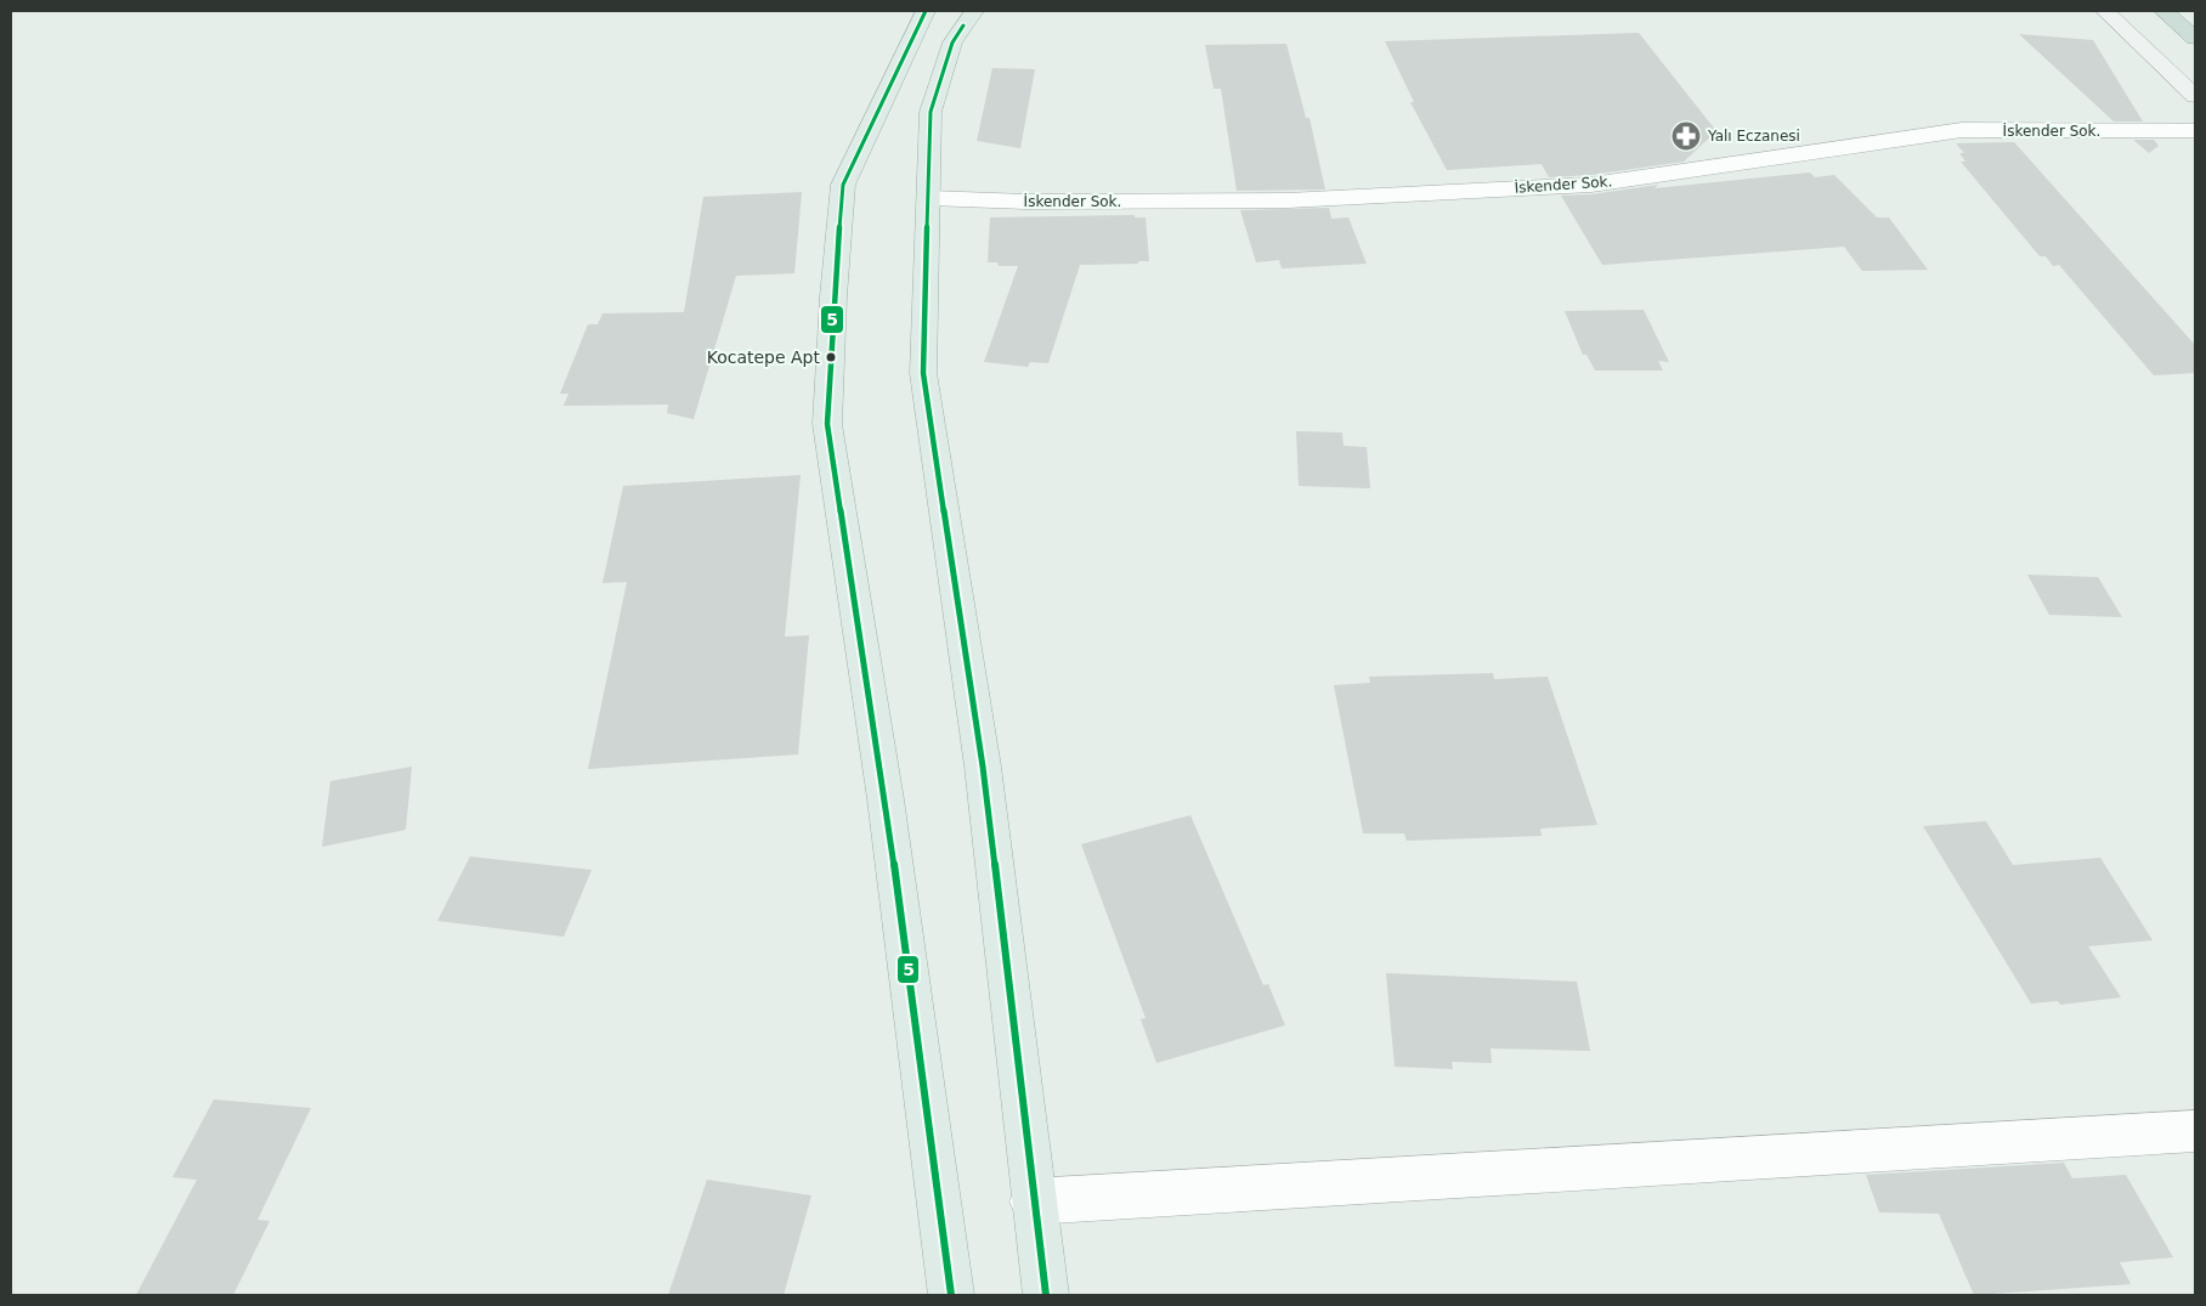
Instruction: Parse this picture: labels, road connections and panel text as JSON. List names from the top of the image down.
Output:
{
  "streets": {
    "street": ["İskender Sok."]
  },
  "places": {
    "pharmacy": ["Yalı Eczanesi"],
    "other": ["Kocatepe Apt"]
  },
  "lines": ["transit line 5"]
}
